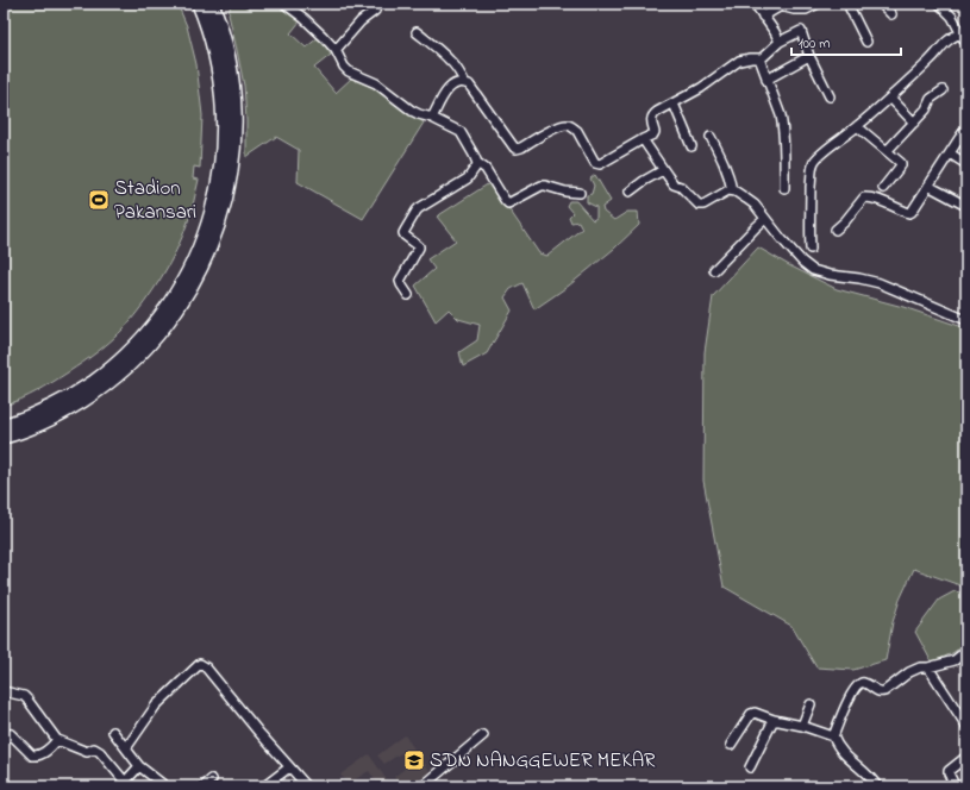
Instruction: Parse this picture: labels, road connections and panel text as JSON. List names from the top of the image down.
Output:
{
  "places": {
    "sports": ["Stadion Pakansari"],
    "school or university": ["SDN NANGGEWER MEKAR"]
  },
  "scale_bar": "100 m"
}
